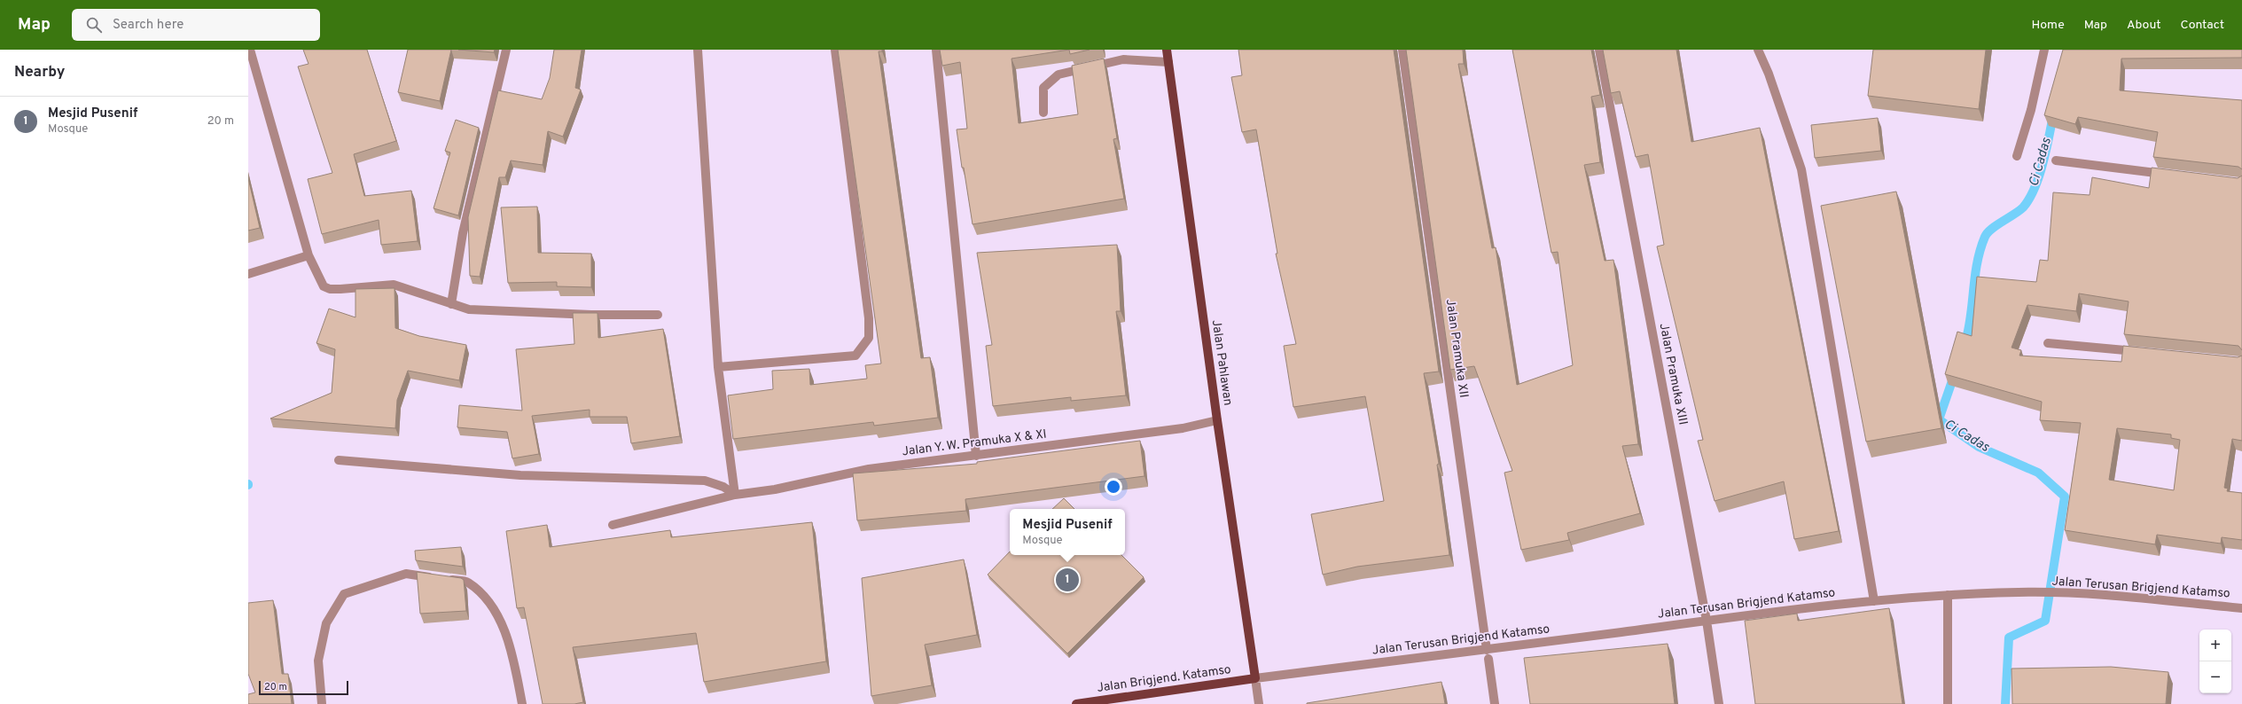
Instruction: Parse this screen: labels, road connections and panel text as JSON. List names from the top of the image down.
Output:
{
  "streets": {
    "main road": ["Jalan Pahlawan", "Jalan Brigjend. Katamso"],
    "street": [
      "Jalan Pramuka XII",
      "Jalan Pramuka XIII",
      "Jalan Y. W. Pramuka X & XI",
      "Jalan Terusan Brigjend Katamso"
    ]
  },
  "crossings": [
    ["Jalan Pramuka XII", "Jalan Terusan Brigjend Katamso"],
    ["Jalan Pahlawan", "Jalan Y. W. Pramuka X & XI"],
    ["Jalan Pahlawan", "Jalan Terusan Brigjend Katamso"],
    ["Jalan Pahlawan", "Jalan Brigjend. Katamso"],
    ["Jalan Pramuka XIII", "Jalan Terusan Brigjend Katamso"],
    ["Jalan Terusan Brigjend Katamso", "Jalan Brigjend. Katamso"]
  ],
  "water": ["Ci Cadas"],
  "scale_bar": "20 m",
  "page": {
    "header": "Map",
    "search": "Search here",
    "nav": [
      "Home",
      "Map",
      "About",
      "Contact"
    ],
    "heading": "Nearby",
    "list": [
      {
        "mark": "1",
        "name": "Mesjid Pusenif",
        "note": "Mosque",
        "value": "20 m"
      }
    ],
    "popup": ["Mesjid Pusenif", "Mosque"],
    "pins": "1",
    "map_buttons": ["+", "−"],
    "scale": "20 m"
  }
}
